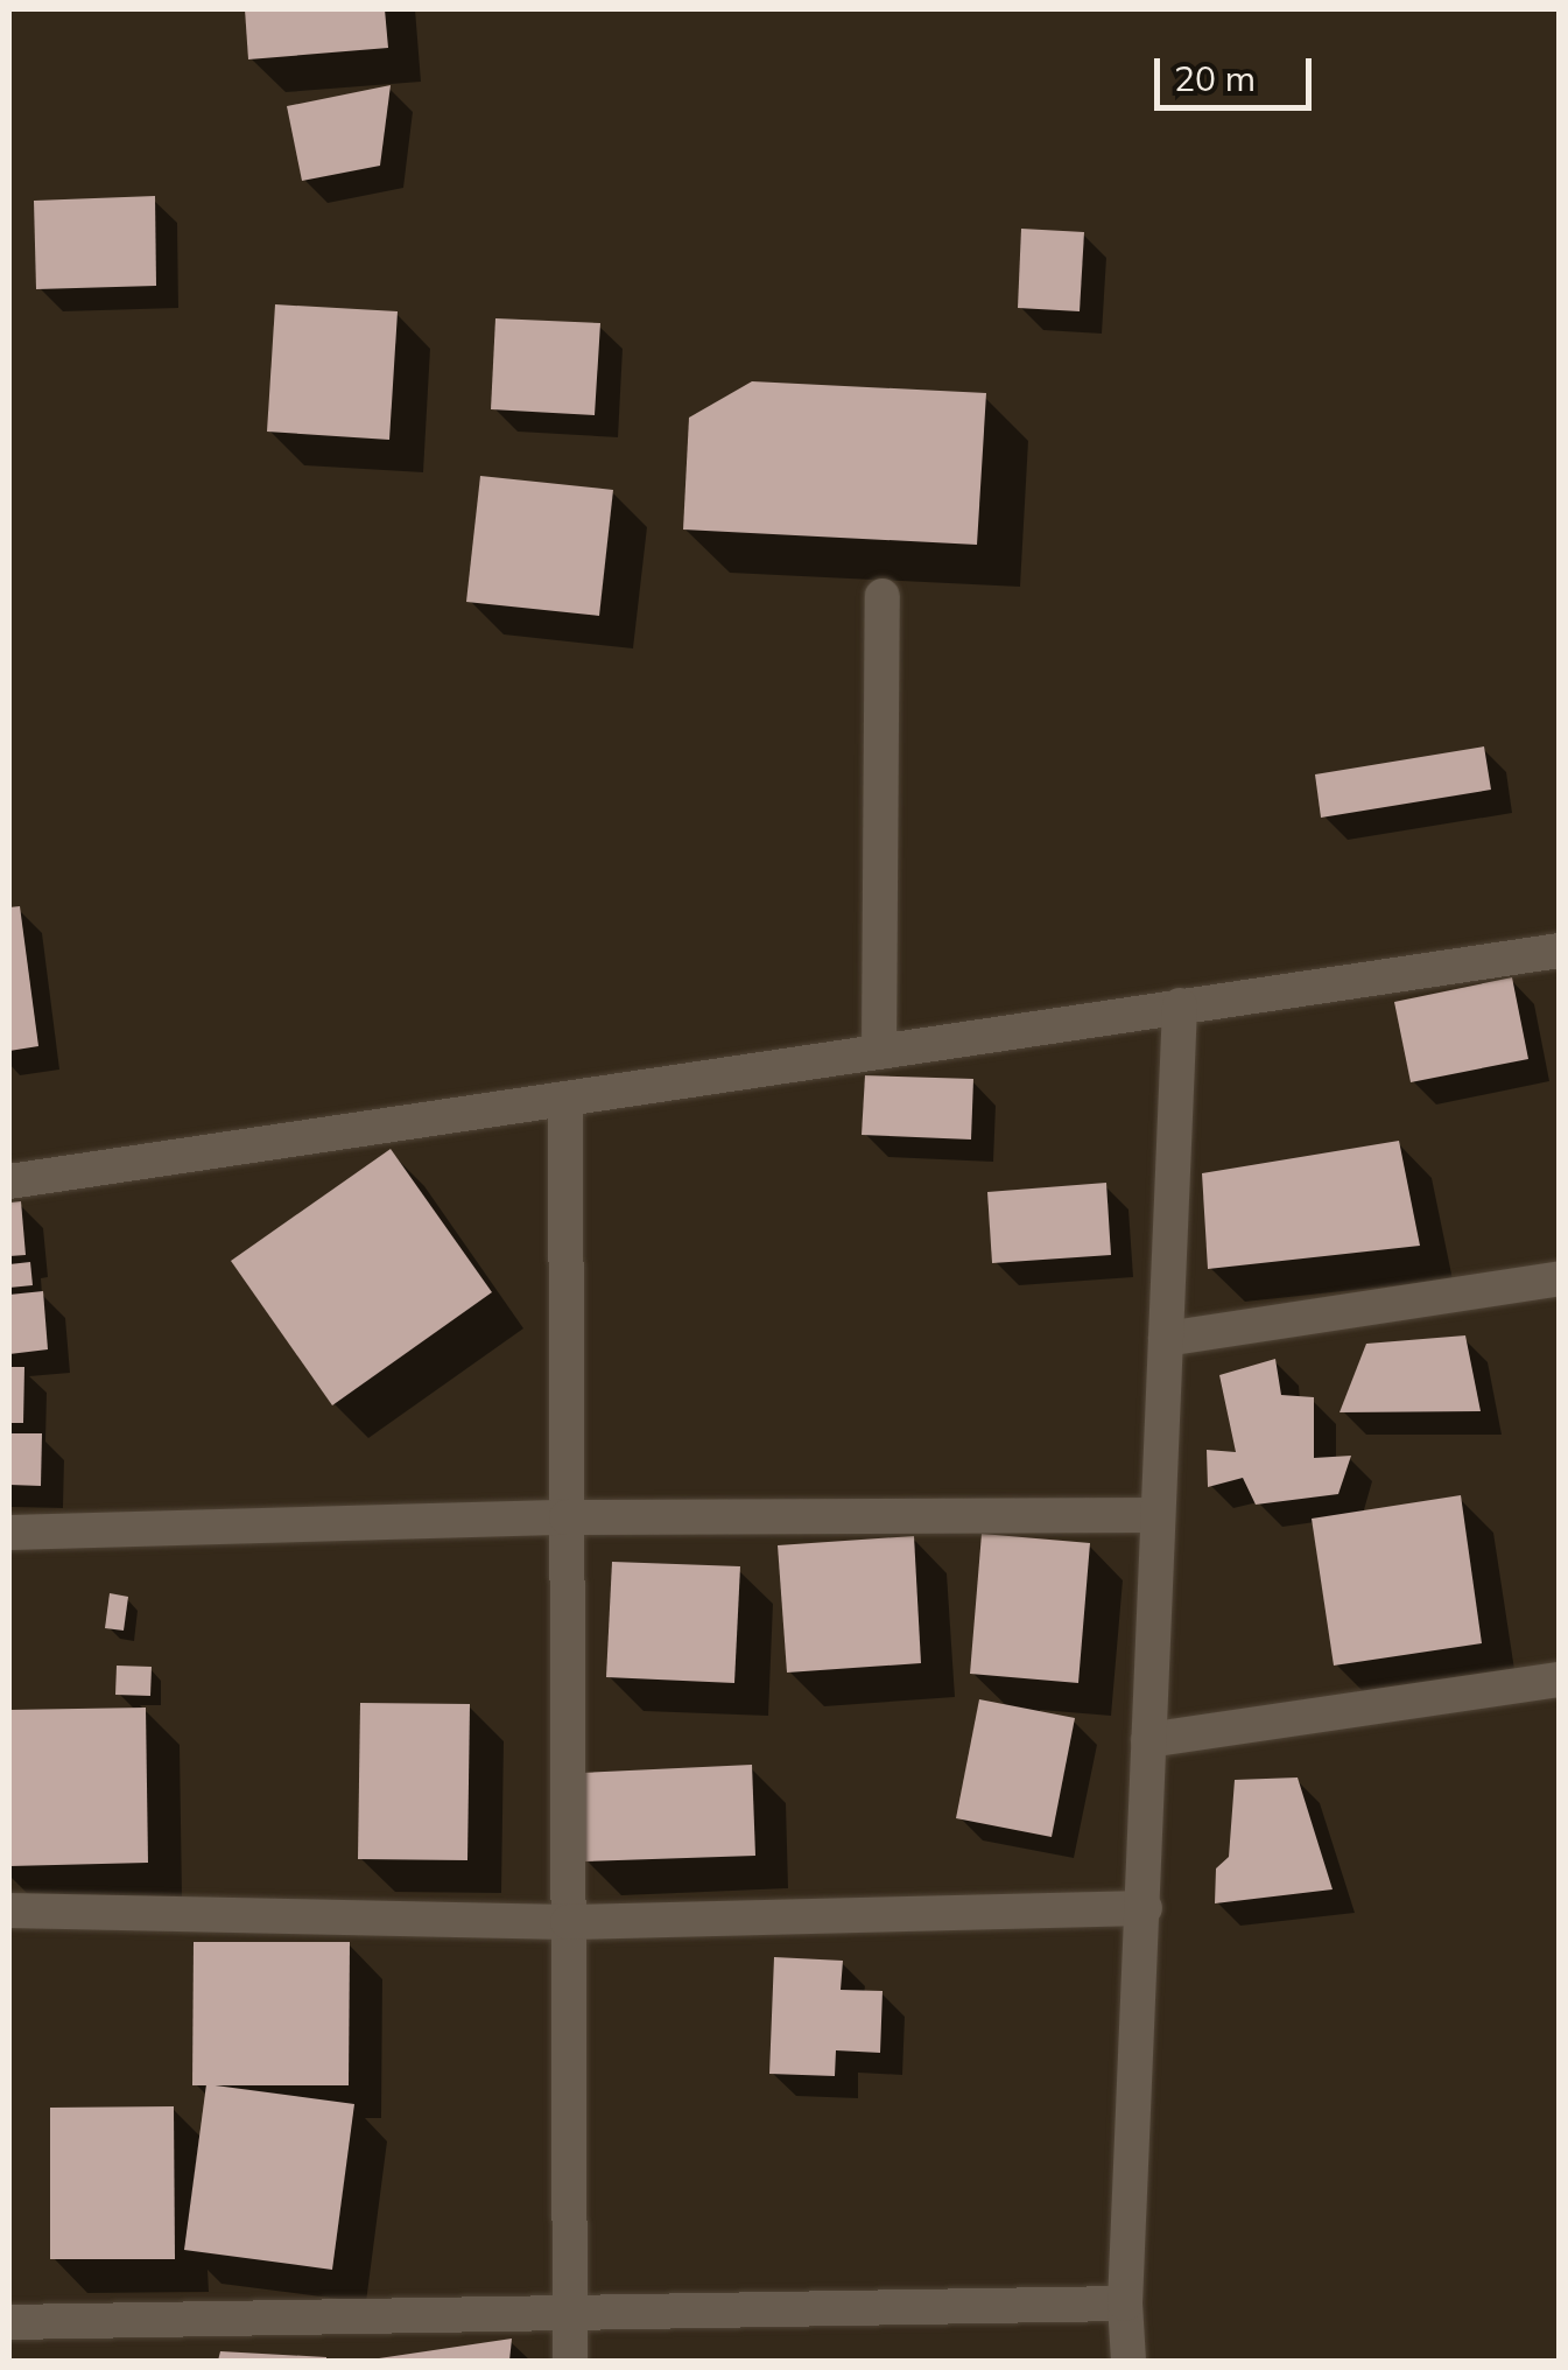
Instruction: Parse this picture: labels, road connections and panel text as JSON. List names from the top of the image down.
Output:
{
  "scale_bar": "20 m"
}
